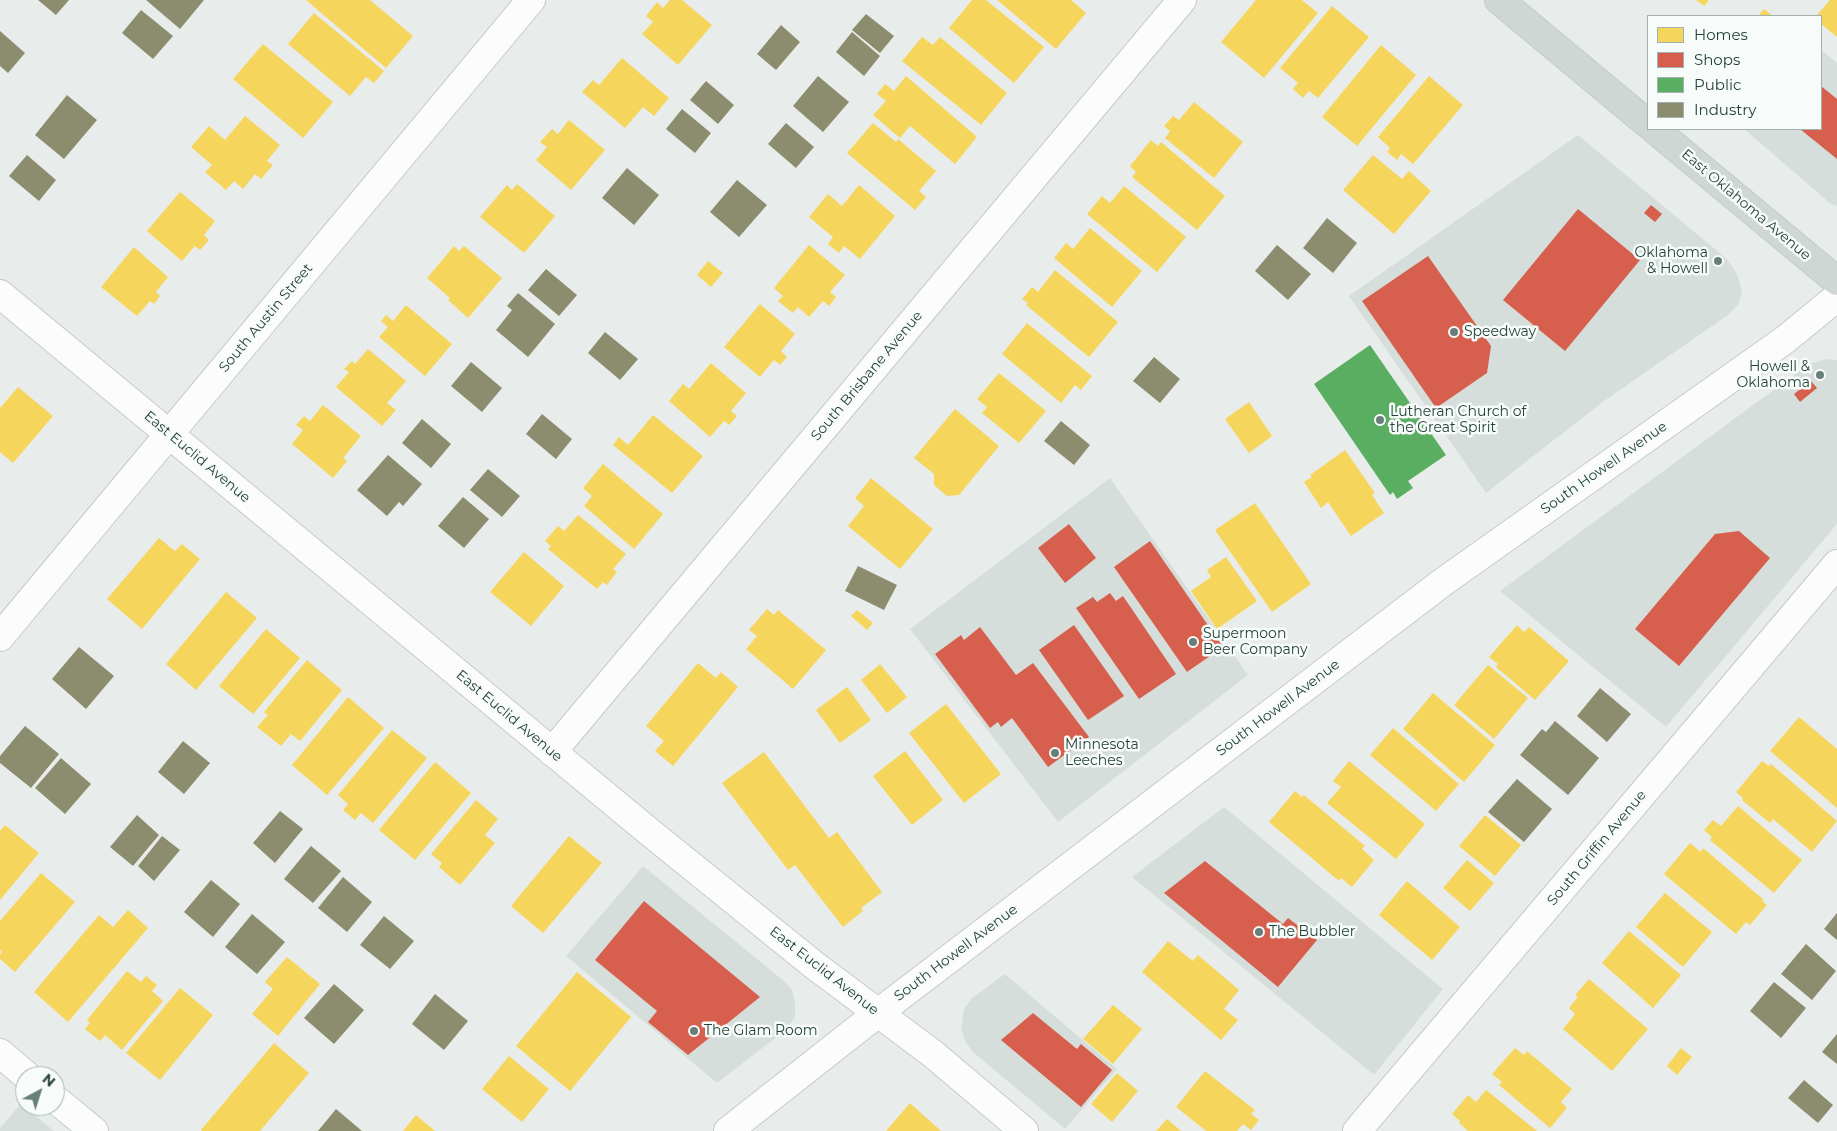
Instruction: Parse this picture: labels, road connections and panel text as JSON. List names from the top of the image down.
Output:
{
  "streets": {
    "main road": ["East Oklahoma Avenue"],
    "street": [
      "South Austin Street",
      "South Brisbane Avenue",
      "East Euclid Avenue",
      "South Howell Avenue",
      "South Griffin Avenue"
    ]
  },
  "crossings": [
    ["South Austin Street", "East Euclid Avenue"],
    ["South Brisbane Avenue", "East Euclid Avenue"],
    ["East Euclid Avenue", "South Howell Avenue"]
  ],
  "places": [
    "Oklahoma & Howell",
    "Speedway",
    "Howell & Oklahoma",
    "Lutheran Church of the Great Spirit",
    "Supermoon Beer Company",
    "Minnesota Leeches",
    "The Bubbler",
    "The Glam Room"
  ],
  "legend": [
    "Homes",
    "Shops",
    "Public",
    "Industry"
  ],
  "north": "top right"
}
